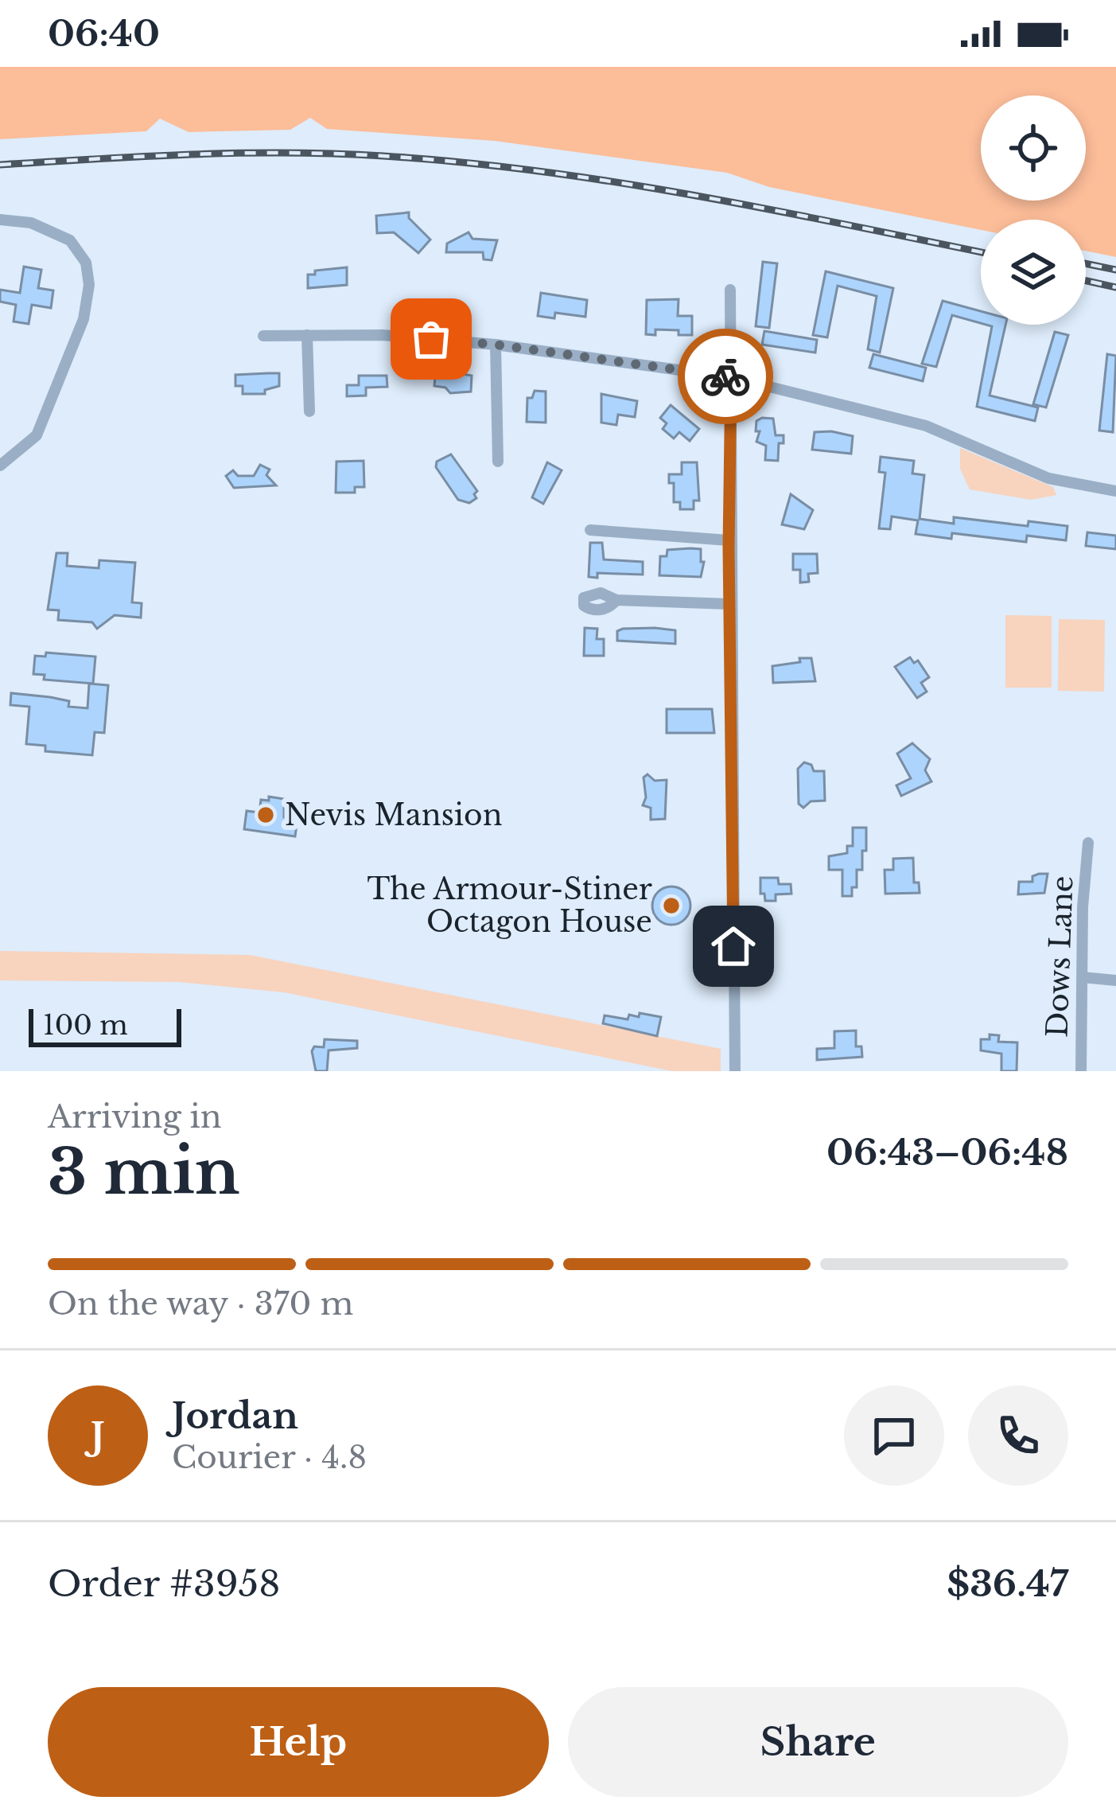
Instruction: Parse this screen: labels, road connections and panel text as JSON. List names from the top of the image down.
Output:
{
  "streets": {
    "street": ["Dows Lane"]
  },
  "places": ["Nevis Mansion", "The Armour-Stiner Octagon House"],
  "scale_bar": "100 m",
  "page": {
    "status": "06:40",
    "scale": "100 m",
    "heading": ["3 min", "Arriving in", "06:43–06:48"],
    "panel": [
      "Jordan",
      "Courier · 4.8",
      "Order #3958",
      "$36.47"
    ],
    "bar": "On the way · 370 m",
    "round": "J",
    "buttons": ["Help", "Share"]
  }
}
